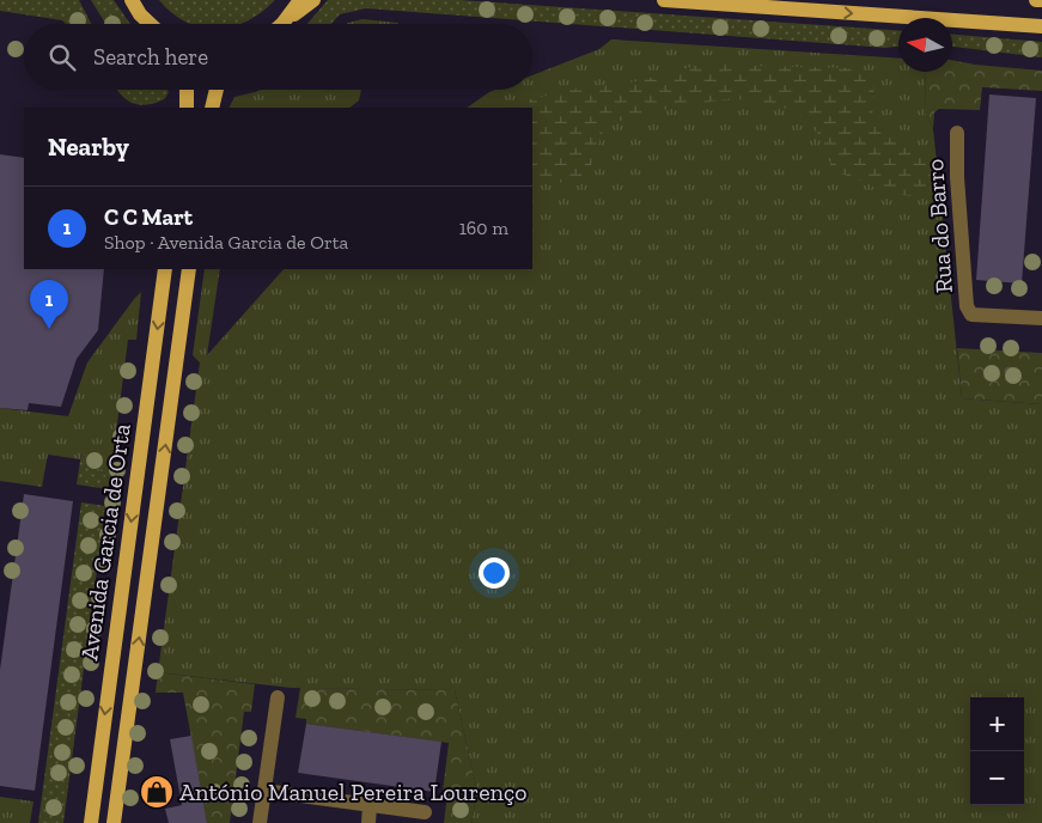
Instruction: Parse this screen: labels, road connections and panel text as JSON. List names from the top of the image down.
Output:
{
  "streets": {
    "main road": ["Avenida Garcia de Orta"],
    "street": ["Rua do Barro"]
  },
  "places": {
    "shop": ["António Manuel Pereira Lourenço"]
  },
  "north": "left",
  "page": {
    "search": "Search here",
    "heading": "Nearby",
    "list": [
      {
        "mark": "1",
        "name": "C C Mart",
        "note": "Shop · Avenida Garcia de Orta",
        "value": "160 m"
      }
    ],
    "pins": "1",
    "map_buttons": ["+", "−"]
  }
}
